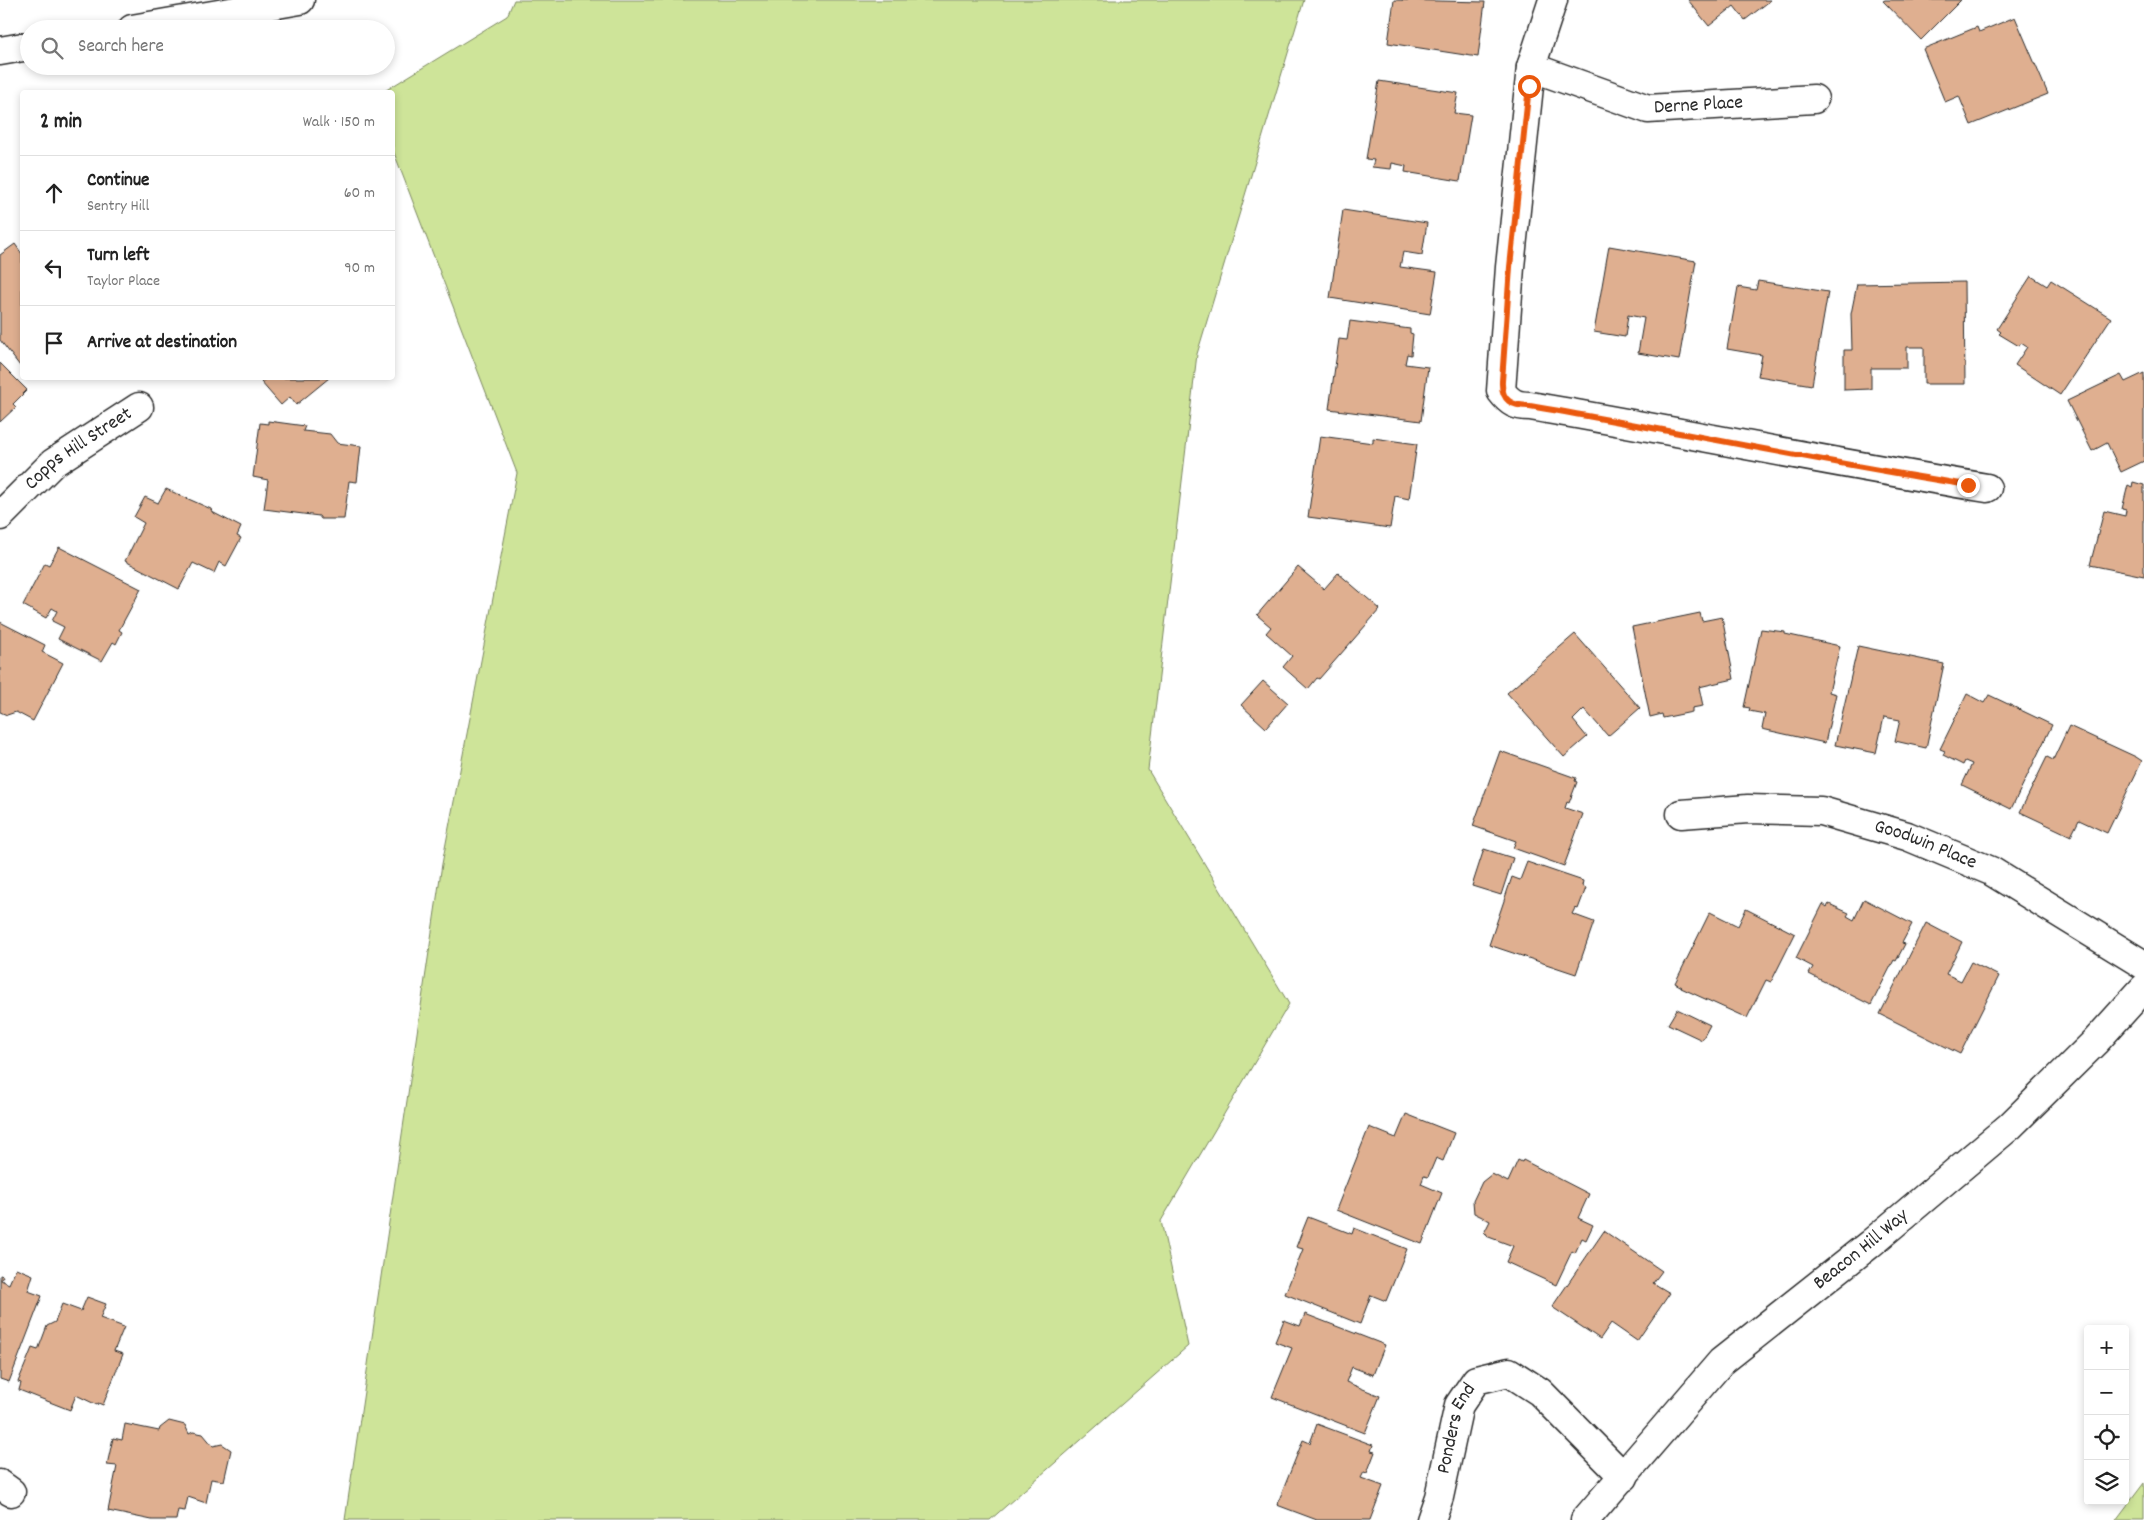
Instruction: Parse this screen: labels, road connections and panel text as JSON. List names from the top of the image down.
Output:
{
  "streets": {
    "street": [
      "Derne Place",
      "Copps Hill Street",
      "Goodwin Place",
      "Beacon Hill Way",
      "Ponders End"
    ]
  },
  "crossings": [
    ["Beacon Hill Way", "Ponders End"]
  ],
  "page": {
    "search": "Search here",
    "heading": ["2 min", "Walk · 150 m"],
    "list": [
      ["Continue", "Sentry Hill", "60 m"],
      ["Turn left", "Taylor Place", "90 m"],
      "Arrive at destination"
    ],
    "map_buttons": ["+", "−"]
  }
}
